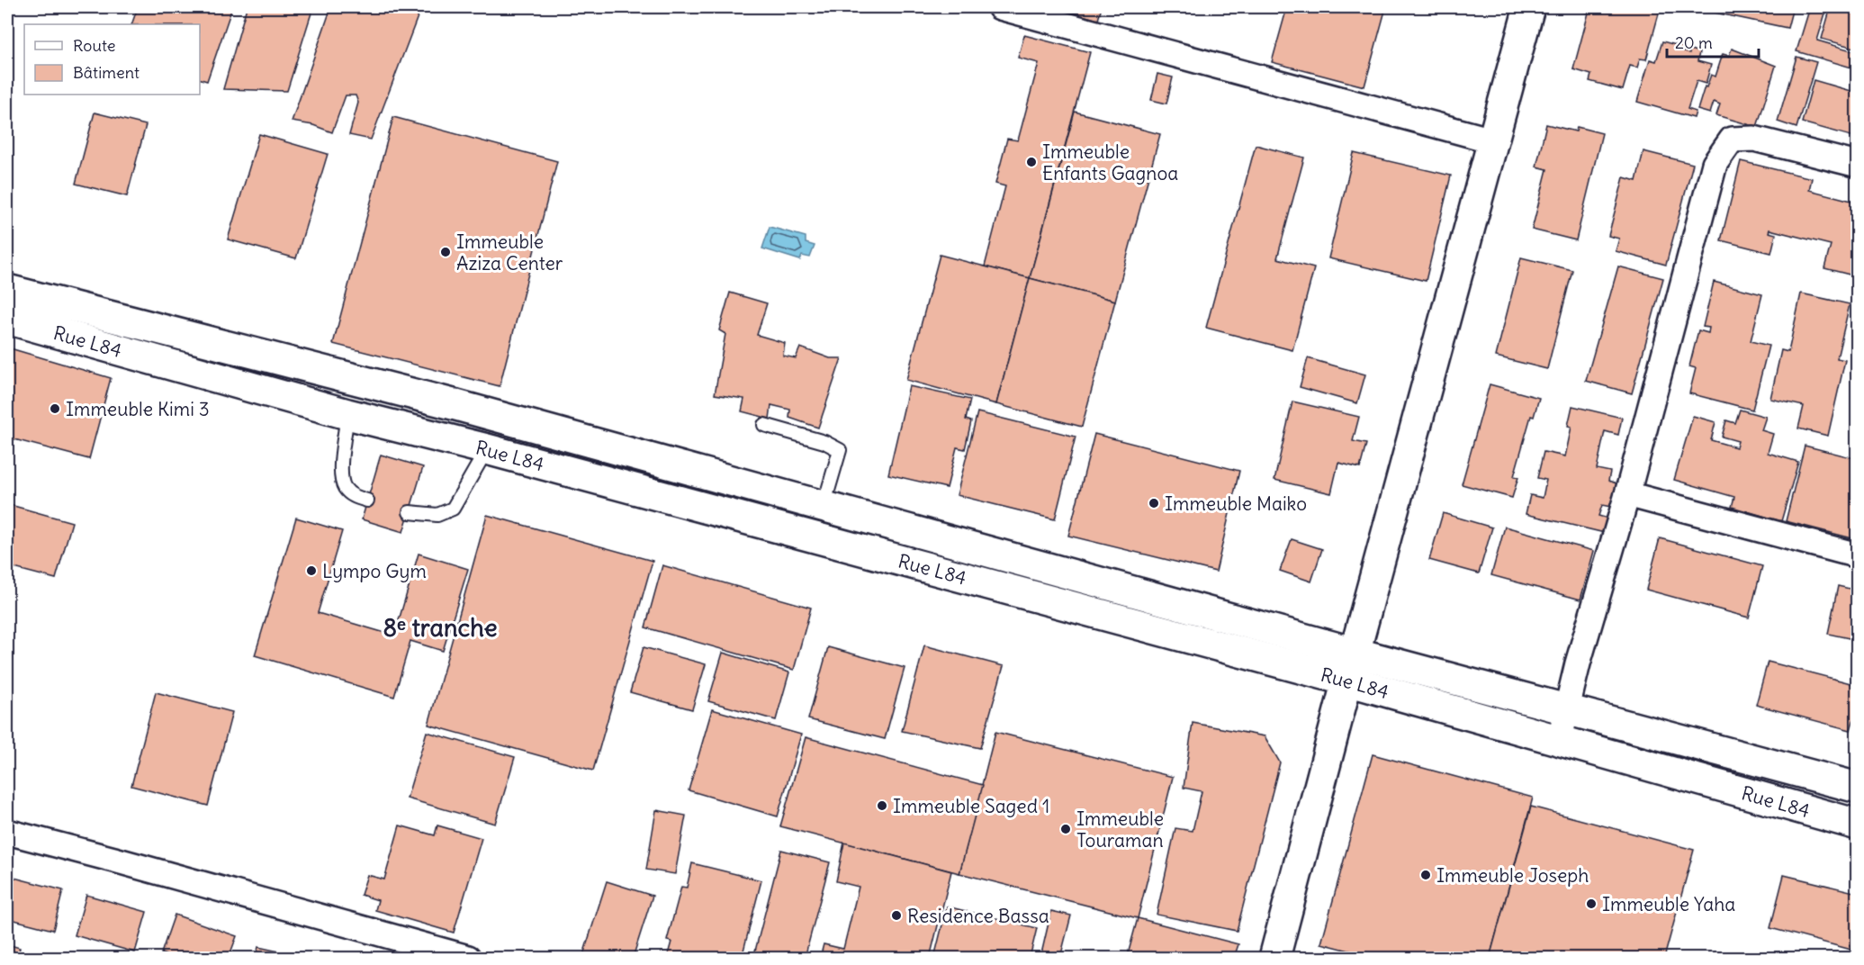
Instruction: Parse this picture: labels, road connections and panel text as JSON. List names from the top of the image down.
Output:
{
  "streets": {
    "street": ["Rue L84"]
  },
  "districts": ["8ᵉ tranche"],
  "places": [
    "Immeuble Enfants Gagnoa",
    "Immeuble Aziza Center",
    "Immeuble Kimi 3",
    "Immeuble Maiko",
    "Lympo Gym",
    "Immeuble Saged 1",
    "Immeuble Touraman",
    "Immeuble Joseph",
    "Immeuble Yaha",
    "Residence Bassa"
  ],
  "legend": ["Route", "Bâtiment"],
  "scale_bar": "20 m"
}
